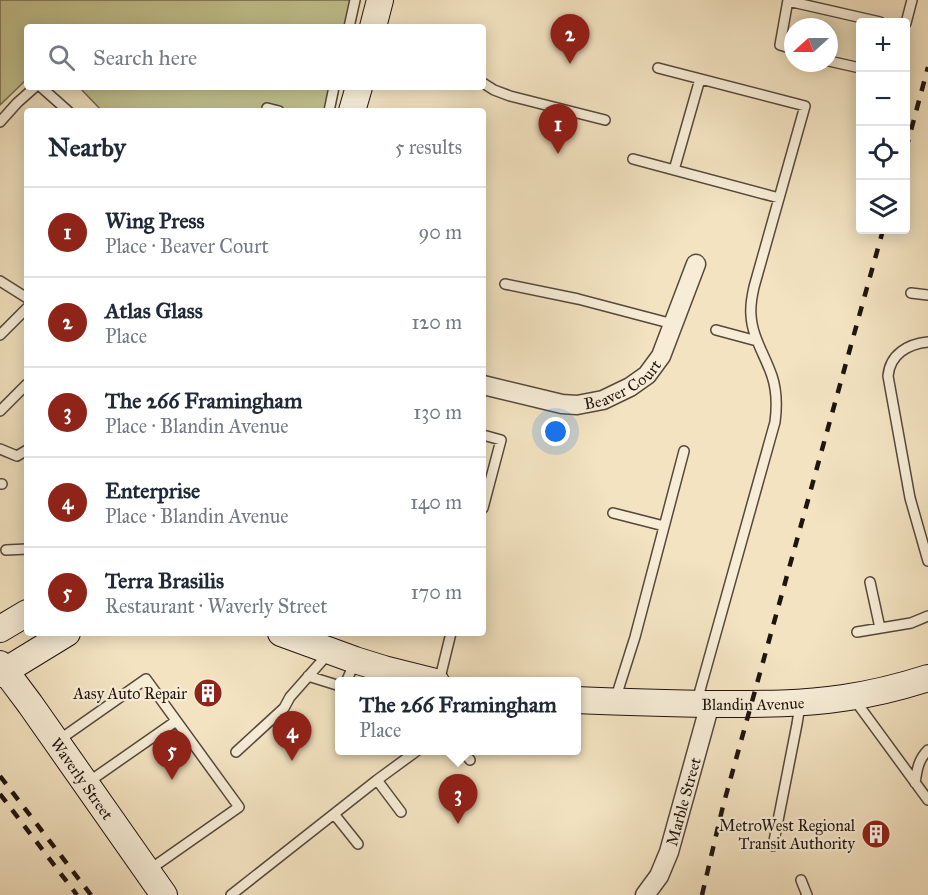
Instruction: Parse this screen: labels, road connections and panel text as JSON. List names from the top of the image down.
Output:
{
  "streets": {
    "street": [
      "Beaver Court",
      "Blandin Avenue",
      "Waverly Street",
      "Marble Street"
    ]
  },
  "crossings": [
    ["Blandin Avenue", "Marble Street"]
  ],
  "places": {
    "building": ["Aasy Auto Repair", "MetroWest Regional Transit Authority"]
  },
  "north": "left",
  "page": {
    "pins": [
      "2",
      "1",
      "4",
      "5",
      "3"
    ],
    "map_buttons": ["+", "−"],
    "search": "Search here",
    "heading": ["Nearby", "5 results"],
    "list": [
      {
        "mark": "1",
        "name": "Wing Press",
        "note": "Place · Beaver Court",
        "value": "90 m"
      },
      {
        "mark": "2",
        "name": "Atlas Glass",
        "note": "Place",
        "value": "120 m"
      },
      {
        "mark": "3",
        "name": "The 266 Framingham",
        "note": "Place · Blandin Avenue",
        "value": "130 m"
      },
      {
        "mark": "4",
        "name": "Enterprise",
        "note": "Place · Blandin Avenue",
        "value": "140 m"
      },
      {
        "mark": "5",
        "name": "Terra Brasilis",
        "note": "Restaurant · Waverly Street",
        "value": "170 m"
      }
    ],
    "popup": ["The 266 Framingham", "Place"]
  }
}
